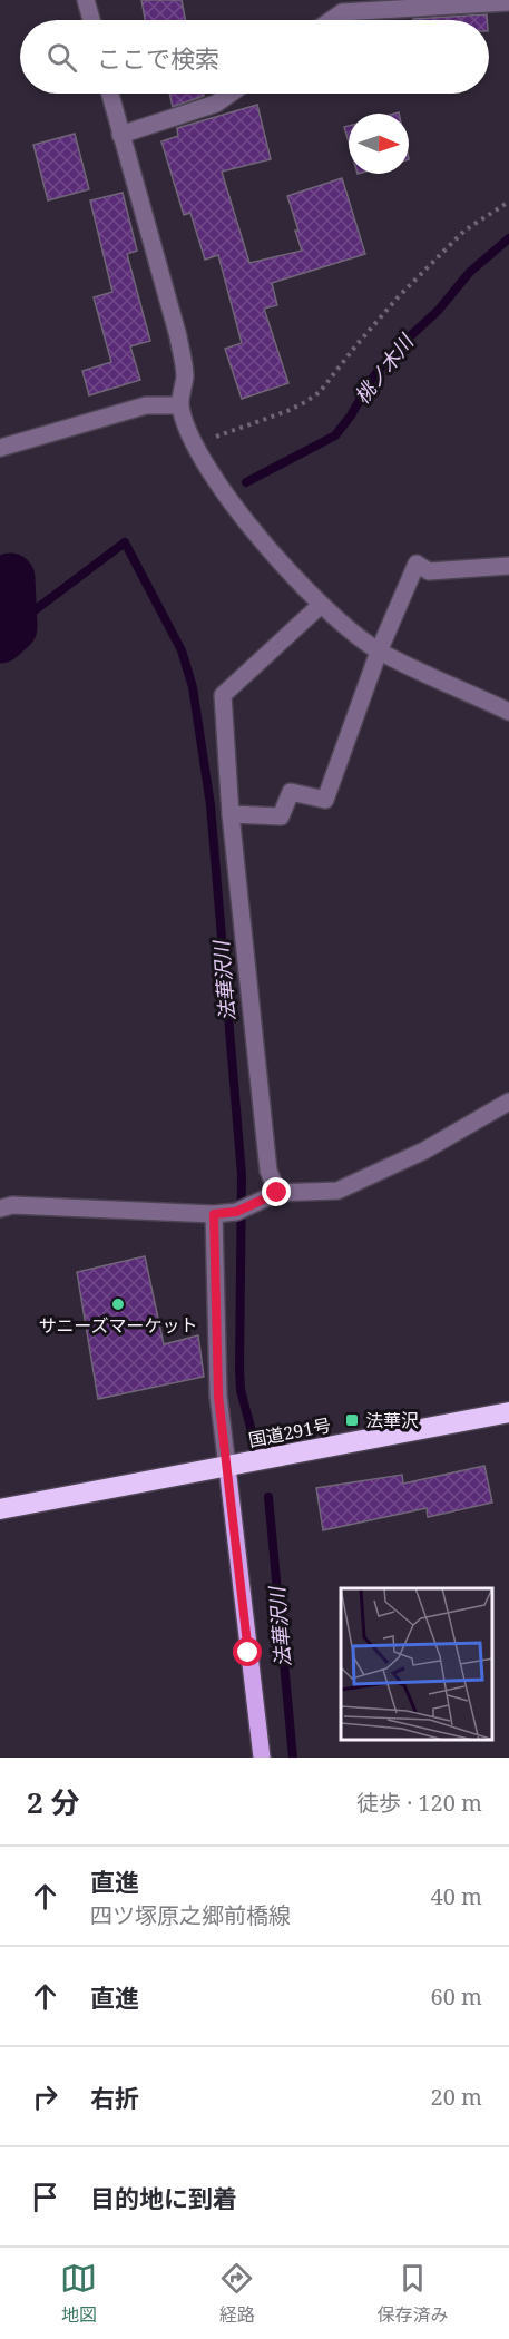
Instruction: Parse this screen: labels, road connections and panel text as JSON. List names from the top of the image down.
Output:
{
  "streets": {
    "highway": ["国道291号"]
  },
  "water": ["桃ノ木川", "法華沢川"],
  "places": {
    "other": ["サニーズマーケット"],
    "transit": ["法華沢"]
  },
  "north": "right",
  "page": {
    "search": "ここで検索",
    "heading": ["2 分", "徒歩 · 120 m"],
    "list": [
      ["直進", "四ツ塚原之郷前橋線", "40 m"],
      ["直進", "60 m"],
      ["右折", "20 m"],
      "目的地に到着"
    ],
    "nav": ["地図", "経路", "保存済み"]
  }
}
